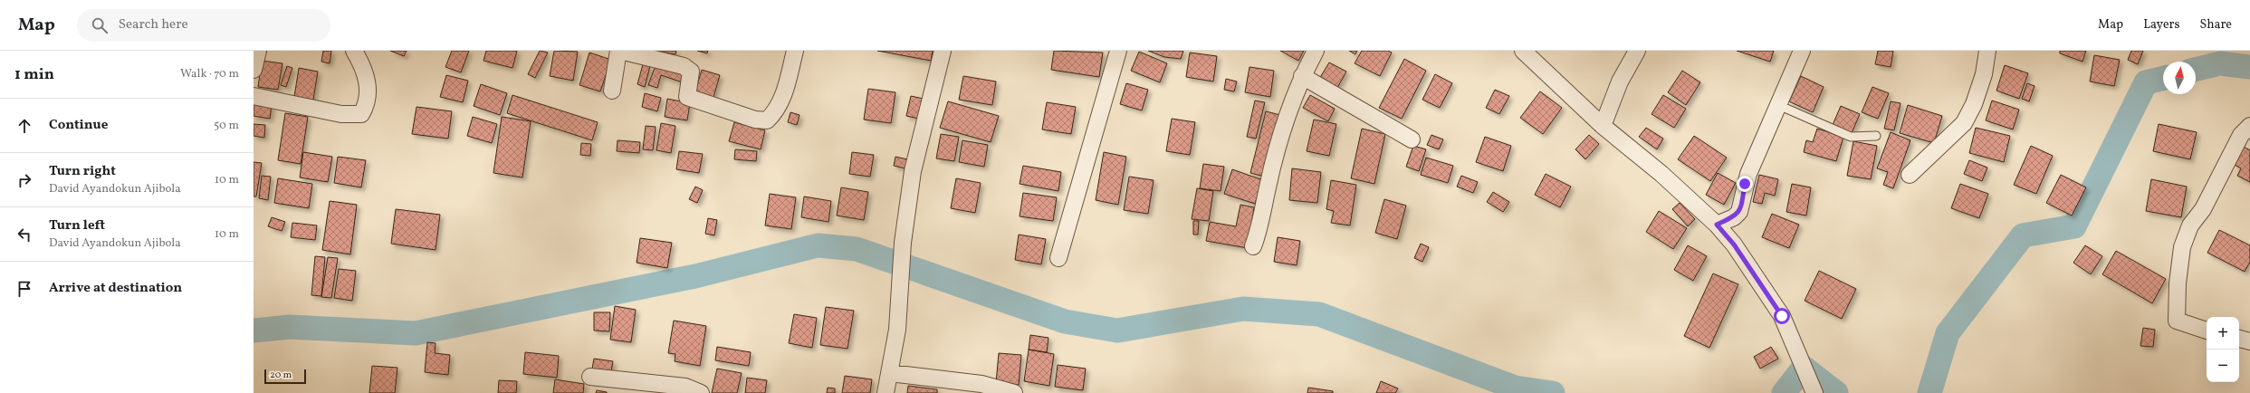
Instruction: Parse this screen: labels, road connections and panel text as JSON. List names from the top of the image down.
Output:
{
  "scale_bar": "20 m",
  "north": "top",
  "page": {
    "header": "Map",
    "search": "Search here",
    "nav": ["Map", "Layers", "Share"],
    "heading": ["1 min", "Walk · 70 m"],
    "list": [
      ["Continue", "50 m"],
      ["Turn right", "David Ayandokun Ajibola", "10 m"],
      ["Turn left", "David Ayandokun Ajibola", "10 m"],
      "Arrive at destination"
    ],
    "map_buttons": ["+", "−"],
    "scale": "20 m"
  }
}
